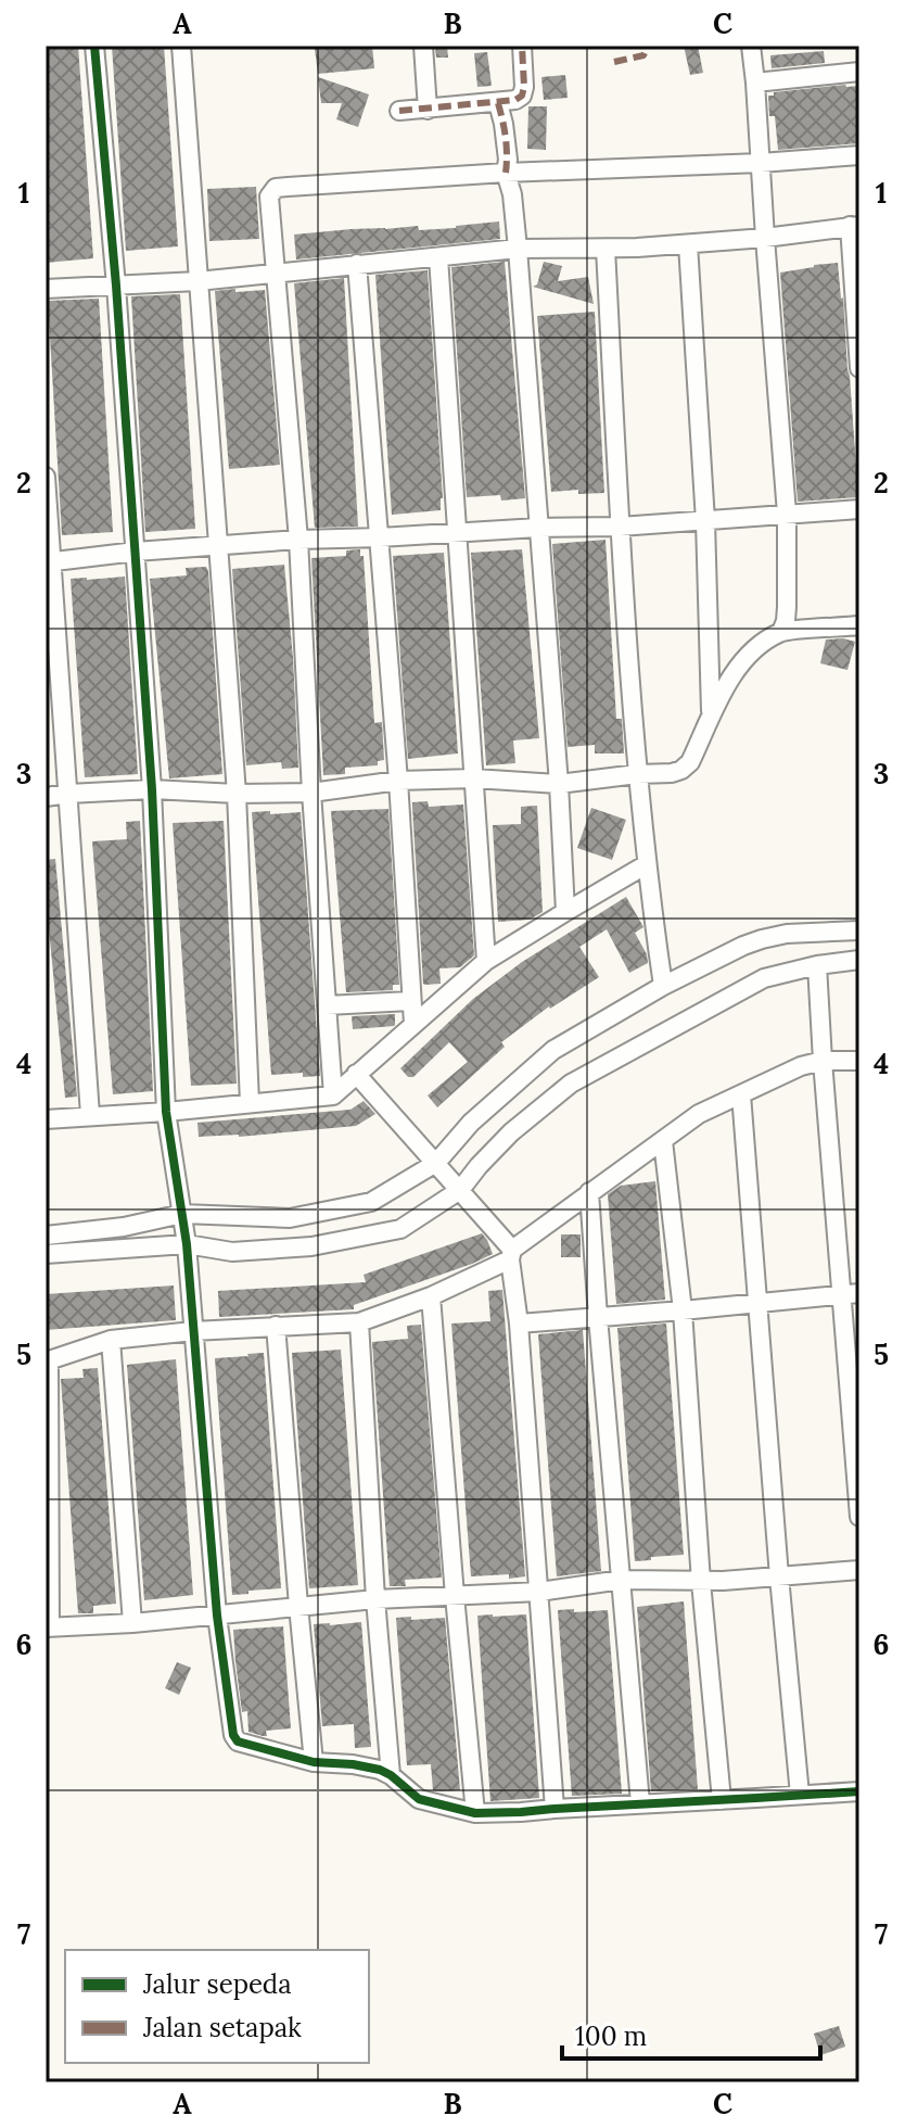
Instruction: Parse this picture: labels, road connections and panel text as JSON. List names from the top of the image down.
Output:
{
  "legend": ["Jalur sepeda", "Jalan setapak"],
  "scale_bar": "100 m",
  "grid": {
    "columns": ["A", "B", "C"],
    "rows": [
      "1",
      "2",
      "3",
      "4",
      "5",
      "6",
      "7"
    ]
  }
}
